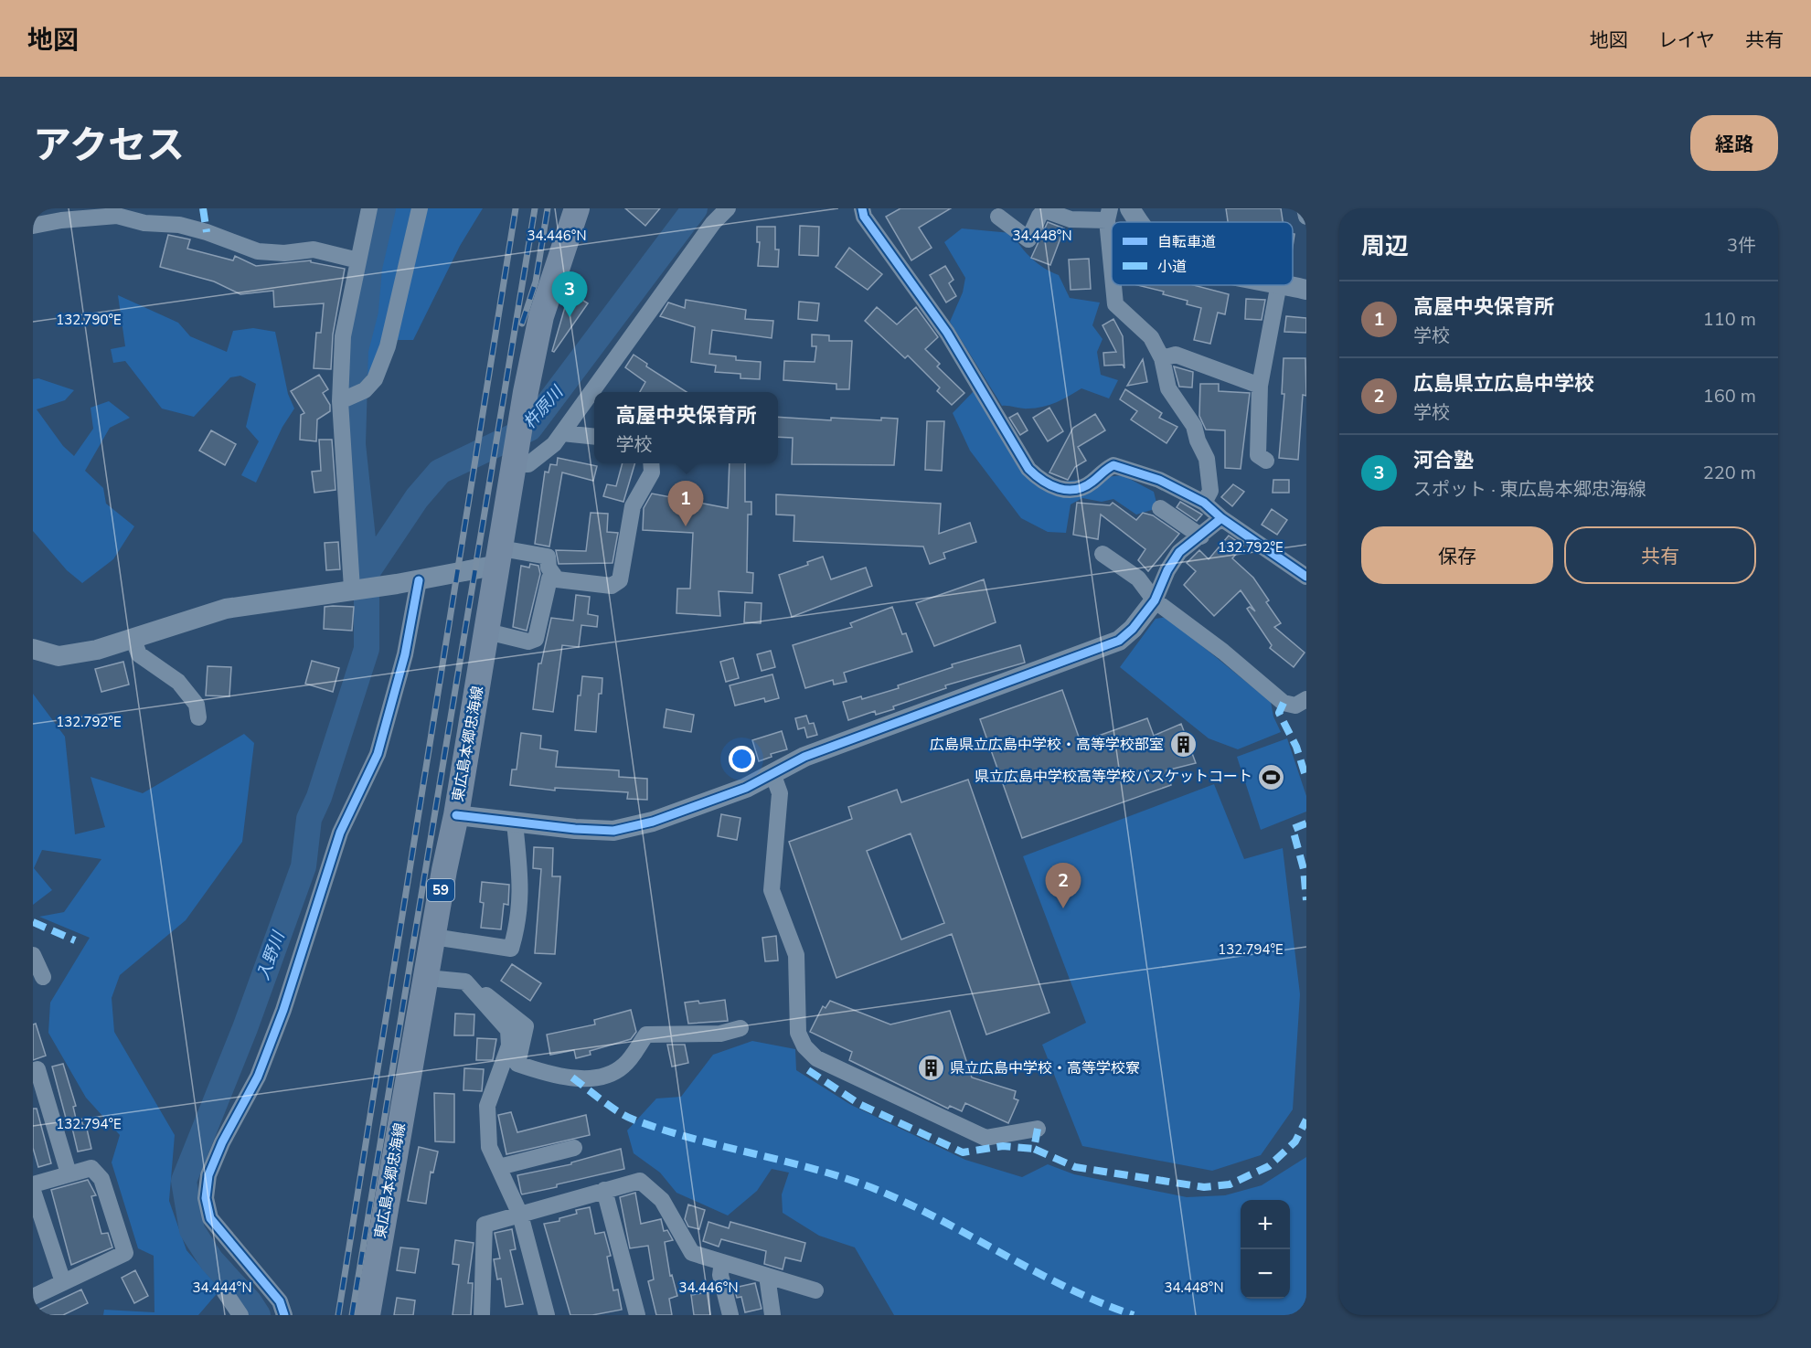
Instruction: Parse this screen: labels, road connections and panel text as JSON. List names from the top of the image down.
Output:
{
  "streets": {
    "main road": ["東広島本郷忠海線", "59"]
  },
  "water": ["杵原川", "入野川"],
  "places": {
    "building": ["広島県立広島中学校・高等学校部室", "県立広島中学校・高等学校寮"],
    "sports": ["県立広島中学校高等学校バスケットコート"]
  },
  "legend": ["自転車道", "小道"],
  "page": {
    "header": "地図",
    "nav": ["地図", "レイヤ", "共有"],
    "title": "アクセス",
    "buttons": [
      "経路",
      ["保存", "共有"]
    ],
    "heading": ["周辺", "3件"],
    "pins": ["3", "1", "2"],
    "list": [
      {
        "mark": "1",
        "name": "高屋中央保育所",
        "note": "学校",
        "value": "110 m"
      },
      {
        "mark": "2",
        "name": "広島県立広島中学校",
        "note": "学校",
        "value": "160 m"
      },
      {
        "mark": "3",
        "name": "河合塾",
        "note": "スポット · 東広島本郷忠海線",
        "value": "220 m"
      }
    ],
    "popup": ["高屋中央保育所", "学校"],
    "map_buttons": ["+", "−"]
  },
  "coordinates": [
    "34.446°N",
    "34.448°N",
    "132.790°E",
    "132.792°E",
    "132.794°E",
    "34.444°N"
  ]
}
